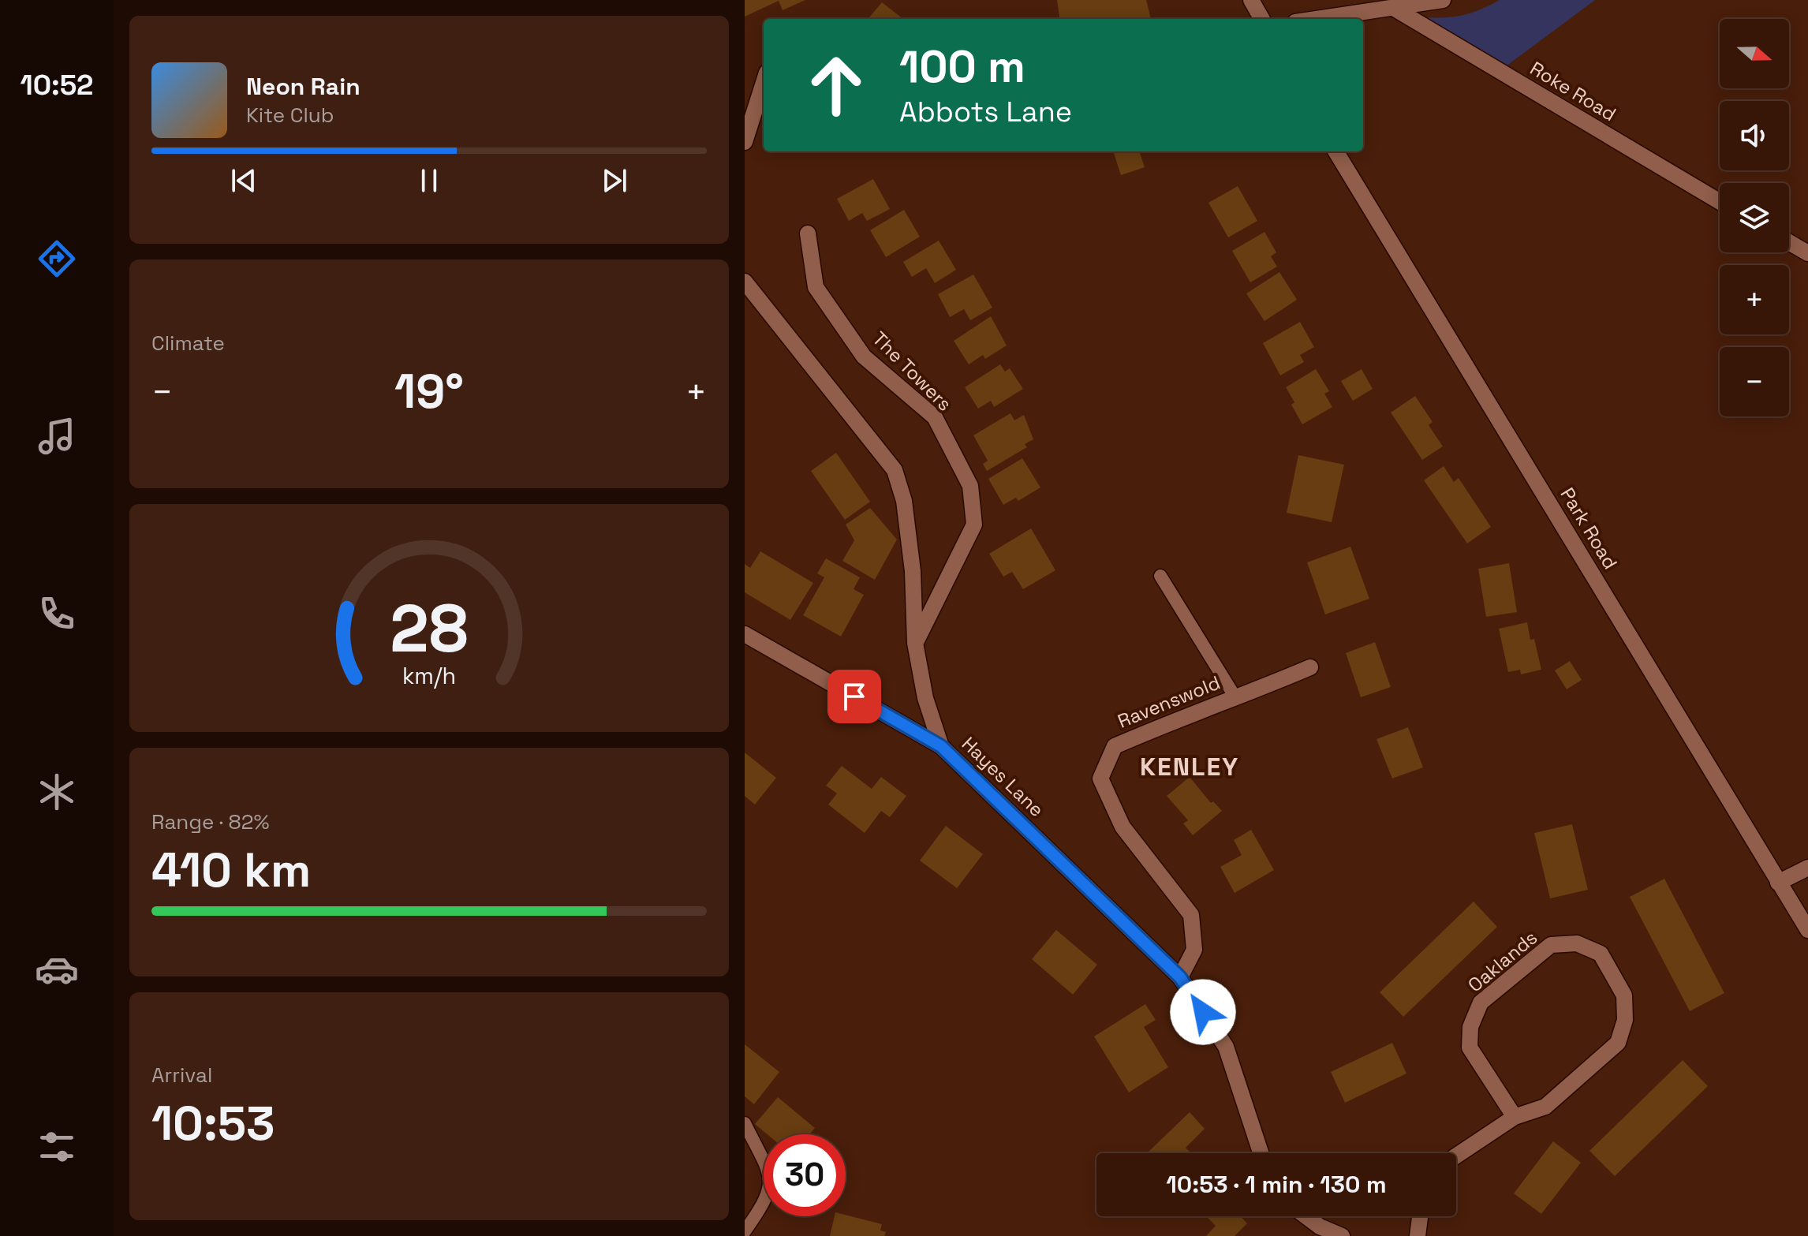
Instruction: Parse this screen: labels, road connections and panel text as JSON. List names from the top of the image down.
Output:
{
  "streets": {
    "street": [
      "Roke Road",
      "The Towers",
      "Park Road",
      "Ravenswold",
      "Hayes Lane",
      "Oaklands"
    ]
  },
  "crossings": [
    ["The Towers", "Hayes Lane"],
    ["Ravenswold", "Hayes Lane"]
  ],
  "districts": ["KENLEY"],
  "north": "right",
  "page": {
    "tabs": "10:52",
    "map_buttons": ["+", "−"],
    "turn": ["100 m", "Abbots Lane"],
    "song": ["Neon Rain", "Kite Club"],
    "tile": [
      "Climate",
      ["Range · 82%", "410 km"],
      ["Arrival", "10:53"]
    ],
    "heat": ["−", "19°", "+"],
    "limit": "30",
    "trip": "10:53 · 1 min · 130 m",
    "gauge": ["28", "km/h"]
  }
}
